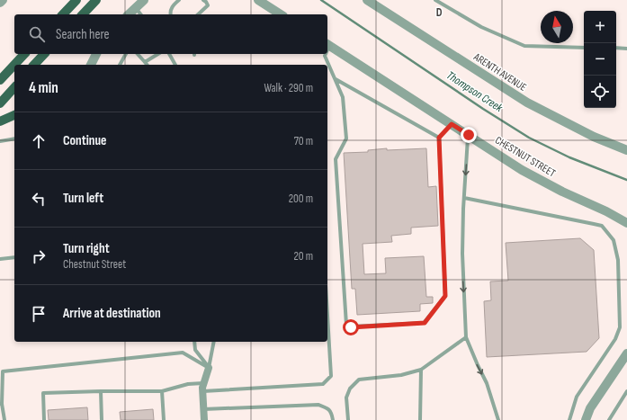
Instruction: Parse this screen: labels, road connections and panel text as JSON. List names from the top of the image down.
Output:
{
  "streets": {
    "street": ["ARENTH AVENUE", "CHESTNUT STREET"]
  },
  "water": ["Thompson Creek"],
  "north": "top",
  "page": {
    "map_buttons": ["+", "−"],
    "search": "Search here",
    "heading": ["4 min", "Walk · 290 m"],
    "list": [
      ["Continue", "70 m"],
      ["Turn left", "200 m"],
      ["Turn right", "Chestnut Street", "20 m"],
      "Arrive at destination"
    ]
  },
  "grid": {
    "columns": ["D"]
  }
}
